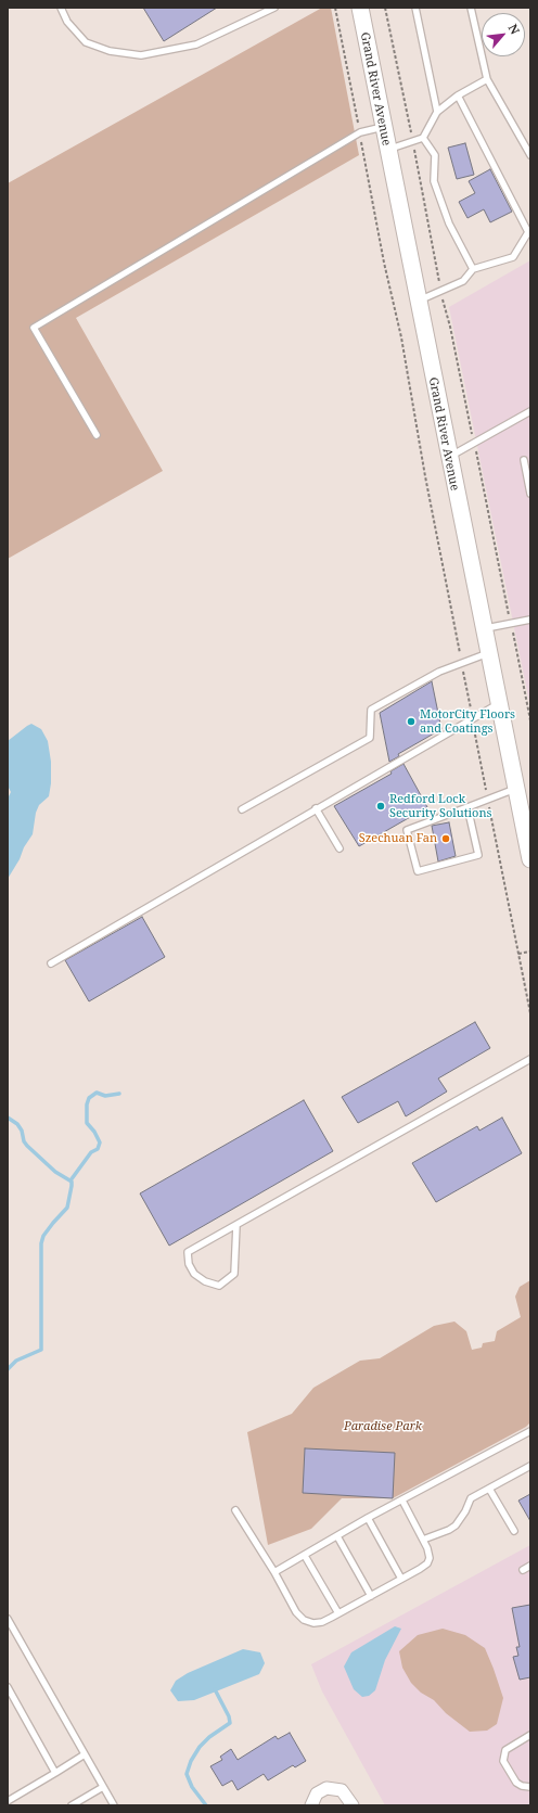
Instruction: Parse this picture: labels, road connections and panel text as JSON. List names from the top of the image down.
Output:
{
  "streets": {
    "main road": ["Grand River Avenue"]
  },
  "parks": ["Paradise Park"],
  "places": ["MotorCity Floors and Coatings", "Redford Lock Security Solutions", "Szechuan Fan"],
  "north": "top right"
}
